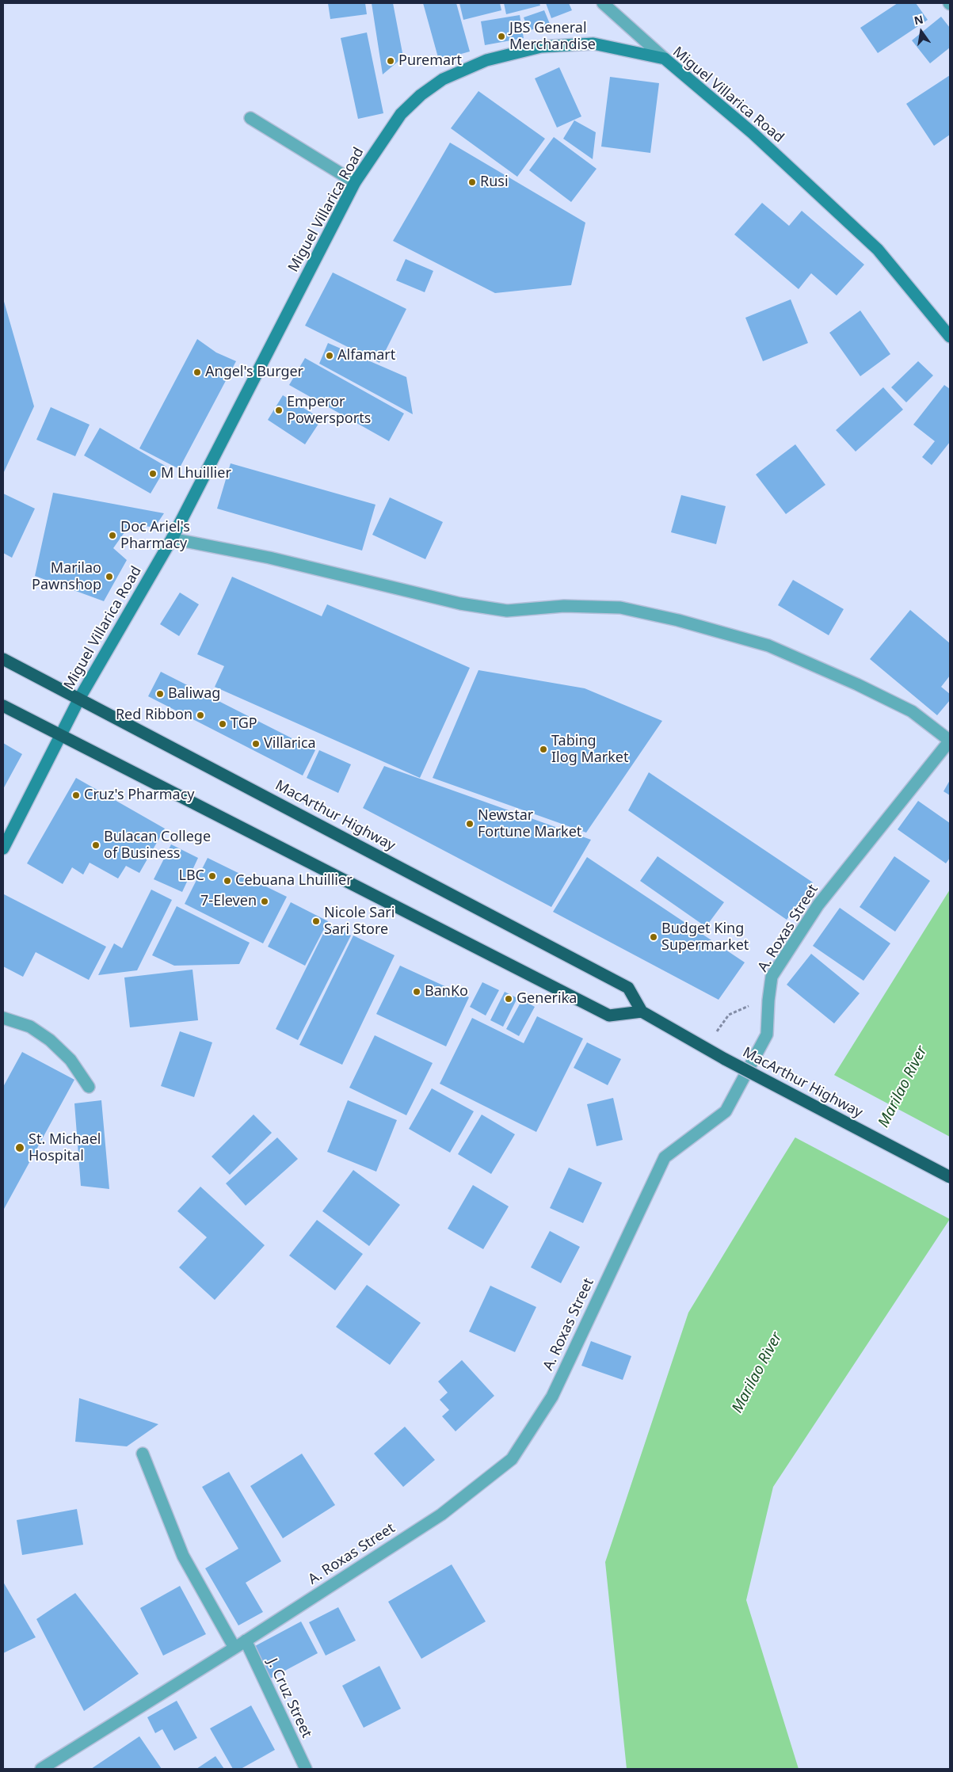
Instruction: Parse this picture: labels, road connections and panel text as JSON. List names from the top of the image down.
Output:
{
  "streets": {
    "highway": ["MacArthur Highway"],
    "main road": ["Miguel Villarica Road"],
    "street": ["A. Roxas Street", "J. Cruz Street"]
  },
  "crossings": [
    ["Miguel Villarica Road", "MacArthur Highway"],
    ["A. Roxas Street", "J. Cruz Street"]
  ],
  "water": ["Marilao River"],
  "places": [
    "JBS General Merchandise",
    "Puremart",
    "Rusi",
    "Alfamart",
    "Angel's Burger",
    "Emperor Powersports",
    "M Lhuillier",
    "Doc Ariel's Pharmacy",
    "Marilao Pawnshop",
    "Baliwag",
    "Red Ribbon",
    "TGP",
    "Villarica",
    "Tabing Ilog Market",
    "Cruz's Pharmacy",
    "Newstar Fortune Market",
    "Bulacan College of Business",
    "LBC",
    "Cebuana Lhuillier",
    "7-Eleven",
    "Nicole Sari Sari Store",
    "Budget King Supermarket",
    "BanKo",
    "Generika",
    "St. Michael Hospital"
  ],
  "north": "top"
}
